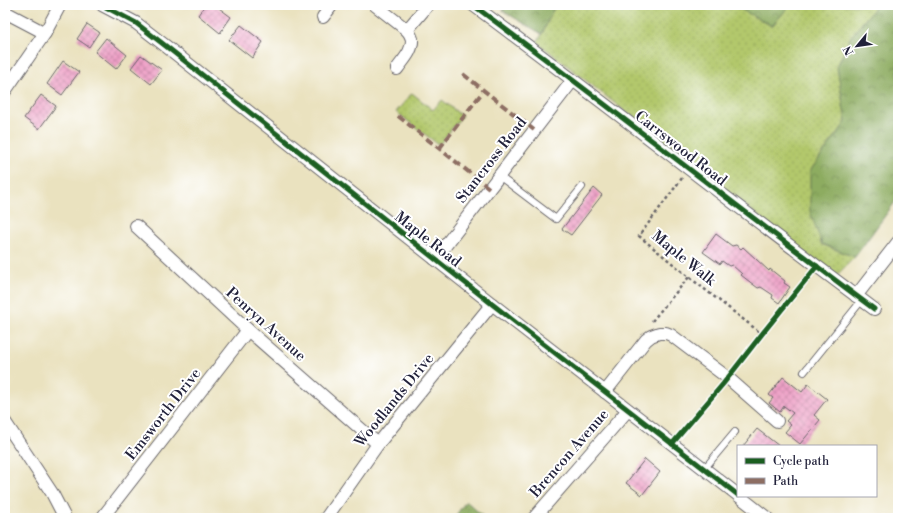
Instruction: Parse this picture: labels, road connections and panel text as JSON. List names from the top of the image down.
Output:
{
  "streets": {
    "street": [
      "Carrswood Road",
      "Stancross Road",
      "Maple Road",
      "Penryn Avenue",
      "Woodlands Drive",
      "Emsworth Drive",
      "Brencon Avenue"
    ],
    "path": ["Maple Walk"]
  },
  "crossings": [
    ["Carrswood Road", "Stancross Road"],
    ["Carrswood Road", "Maple Walk"],
    ["Stancross Road", "Maple Road"],
    ["Maple Road", "Woodlands Drive"],
    ["Maple Road", "Brencon Avenue"],
    ["Penryn Avenue", "Woodlands Drive"],
    ["Penryn Avenue", "Emsworth Drive"]
  ],
  "legend": ["Cycle path", "Path"],
  "north": "bottom left"
}
